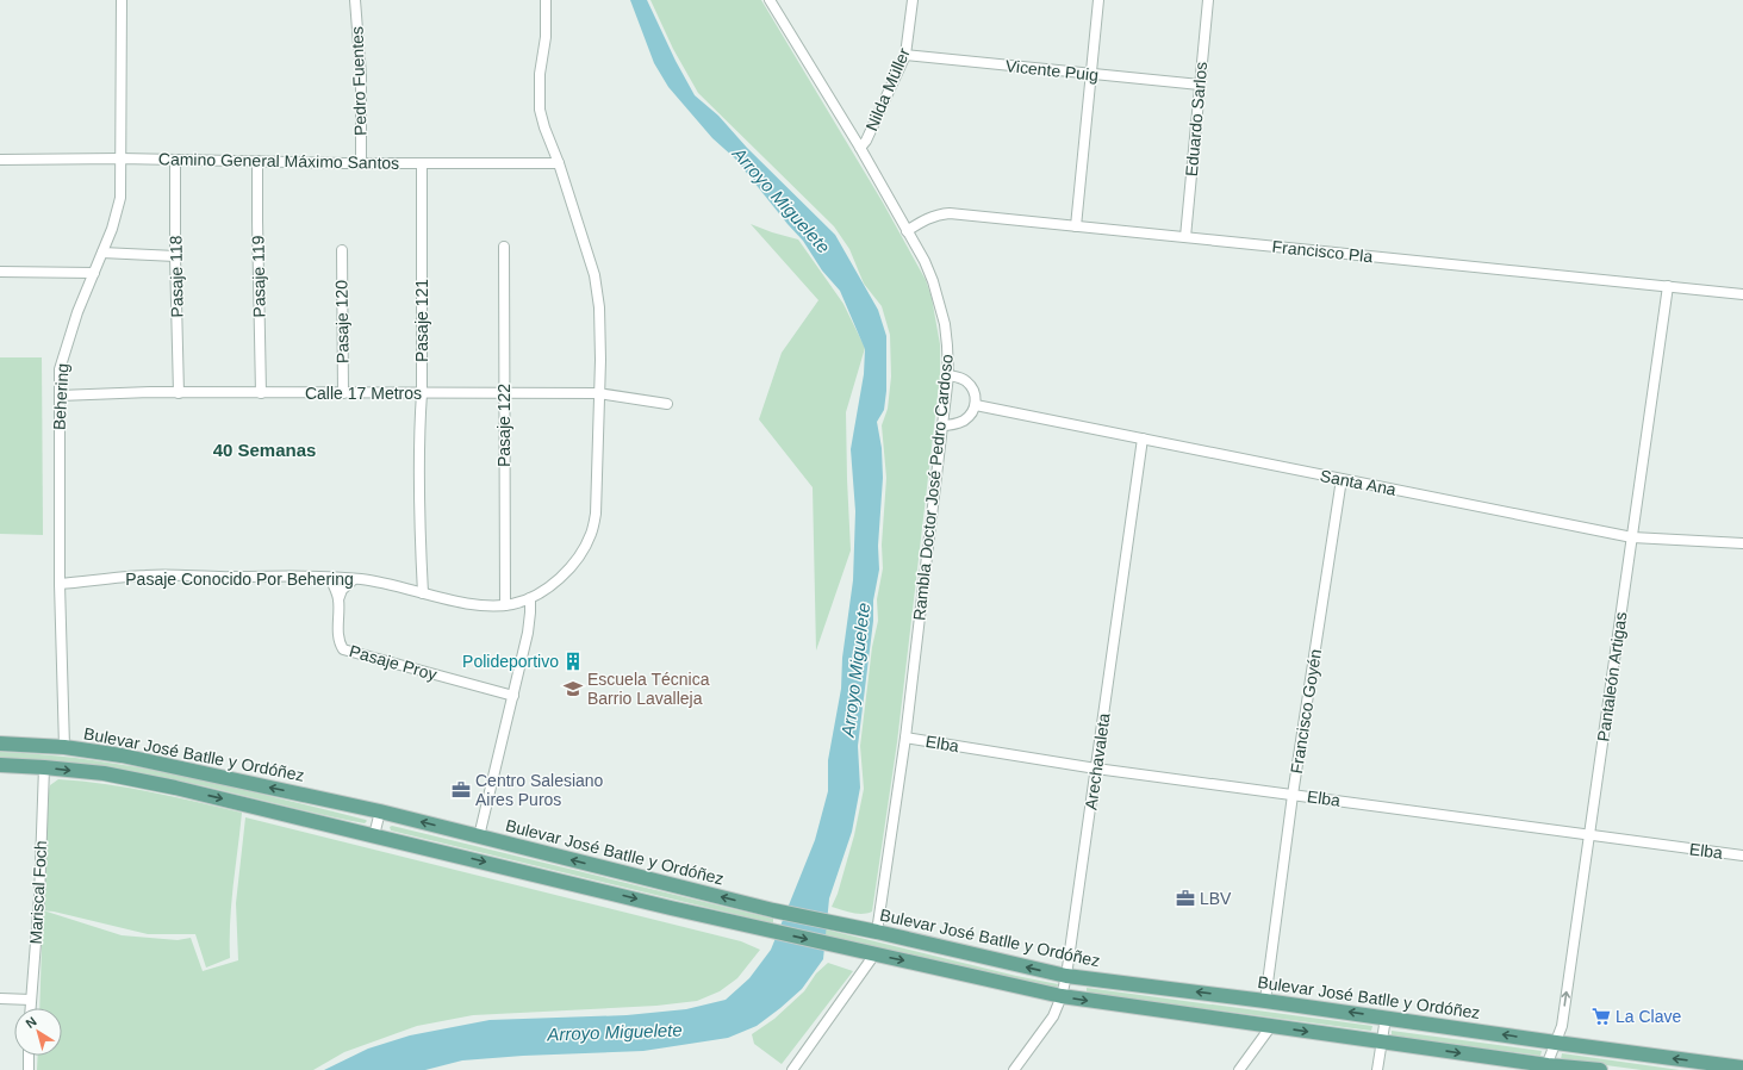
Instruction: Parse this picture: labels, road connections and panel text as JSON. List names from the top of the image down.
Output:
{
  "streets": {
    "main road": ["Bulevar José Batlle y Ordóñez"],
    "street": [
      "Vicente Puig",
      "Pedro Fuentes",
      "Nilda Müller",
      "Eduardo Sarlos",
      "Camino General Máximo Santos",
      "Francisco Pla",
      "Pasaje 118",
      "Pasaje 119",
      "Pasaje 121",
      "Pasaje 120",
      "Calle 17 Metros",
      "Behering",
      "Pasaje 122",
      "Santa Ana",
      "Rambla Doctor José Pedro Cardoso",
      "Pasaje Conocido Por Behering",
      "Pasaje Proy",
      "Pantaleón Artigas",
      "Francisco Goyén",
      "Elba",
      "Arechavaleta",
      "Mariscal Foch"
    ]
  },
  "crossings": [
    ["Vicente Puig", "Nilda Müller"],
    ["Vicente Puig", "Eduardo Sarlos"],
    ["Pedro Fuentes", "Camino General Máximo Santos"],
    ["Nilda Müller", "Rambla Doctor José Pedro Cardoso"],
    ["Eduardo Sarlos", "Francisco Pla"],
    ["Camino General Máximo Santos", "Pasaje 118"],
    ["Camino General Máximo Santos", "Pasaje 119"],
    ["Camino General Máximo Santos", "Pasaje 121"],
    ["Camino General Máximo Santos", "Behering"],
    ["Camino General Máximo Santos", "Pasaje Conocido Por Behering"],
    ["Francisco Pla", "Rambla Doctor José Pedro Cardoso"],
    ["Francisco Pla", "Pantaleón Artigas"],
    ["Pasaje 118", "Calle 17 Metros"],
    ["Pasaje 119", "Calle 17 Metros"],
    ["Pasaje 121", "Calle 17 Metros"],
    ["Pasaje 121", "Pasaje Conocido Por Behering"],
    ["Pasaje 120", "Calle 17 Metros"],
    ["Calle 17 Metros", "Behering"],
    ["Calle 17 Metros", "Pasaje 122"],
    ["Calle 17 Metros", "Pasaje Conocido Por Behering"],
    ["Behering", "Pasaje Conocido Por Behering"],
    ["Behering", "Bulevar José Batlle y Ordóñez"],
    ["Pasaje 122", "Pasaje Conocido Por Behering"],
    ["Santa Ana", "Pantaleón Artigas"],
    ["Santa Ana", "Francisco Goyén"],
    ["Santa Ana", "Arechavaleta"],
    ["Rambla Doctor José Pedro Cardoso", "Elba"],
    ["Rambla Doctor José Pedro Cardoso", "Bulevar José Batlle y Ordóñez"],
    ["Pasaje Conocido Por Behering", "Pasaje Proy"],
    ["Pantaleón Artigas", "Elba"],
    ["Pantaleón Artigas", "Bulevar José Batlle y Ordóñez"],
    ["Francisco Goyén", "Elba"],
    ["Francisco Goyén", "Bulevar José Batlle y Ordóñez"],
    ["Elba", "Arechavaleta"],
    ["Bulevar José Batlle y Ordóñez", "Arechavaleta"]
  ],
  "districts": ["40 Semanas"],
  "water": ["Arroyo Miguelete"],
  "places": {
    "building": ["Polideportivo"],
    "school or university": ["Escuela Técnica Barrio Lavalleja"],
    "office": ["Centro Salesiano Aires Puros", "LBV"],
    "supermarket": ["La Clave"]
  },
  "north": "top left"
}
